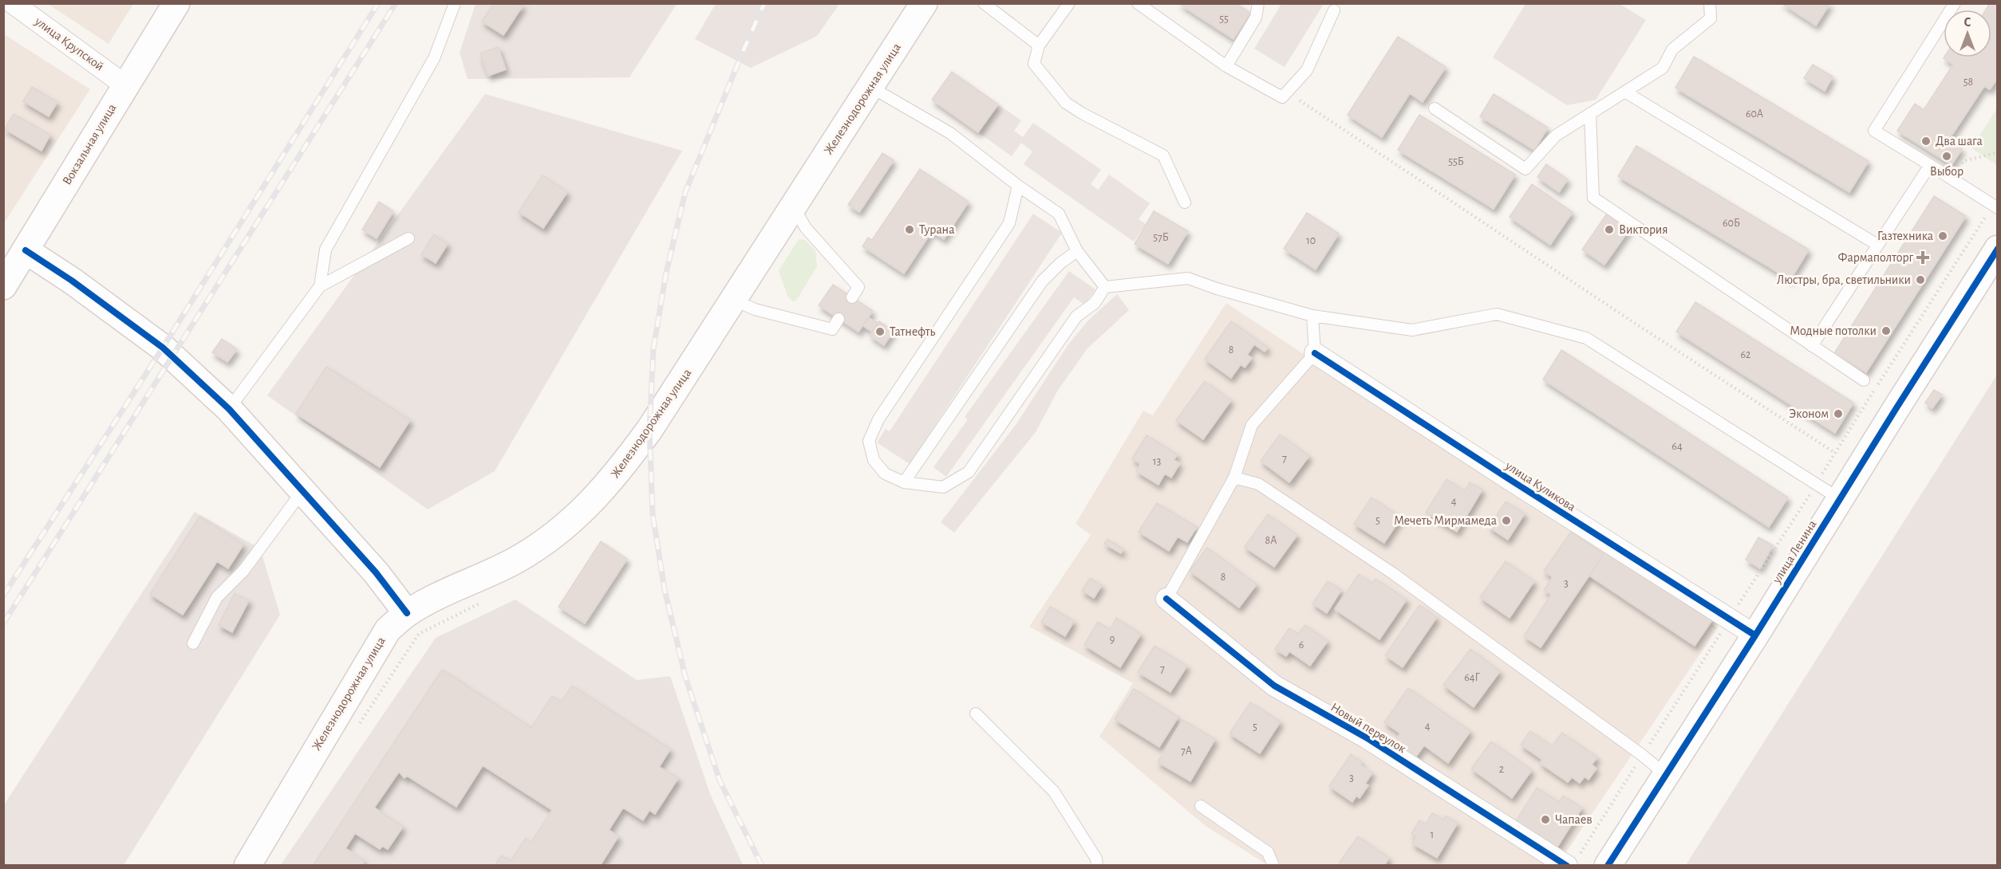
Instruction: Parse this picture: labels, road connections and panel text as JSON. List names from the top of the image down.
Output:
{
  "streets": {
    "street": [
      "улица Крупской",
      "Железнодорожная улица",
      "Вокзальная улица",
      "улица Куликова",
      "улица Ленина",
      "Новый переулок"
    ]
  },
  "crossings": [
    ["улица Крупской", "Вокзальная улица"],
    ["улица Куликова", "улица Ленина"]
  ],
  "places": {
    "other": [
      "Два шага",
      "Выбор",
      "Турана",
      "Виктория",
      "Газтехника",
      "Люстры, бра, светильники",
      "Модные потолки",
      "Татнефть",
      "Эконом",
      "Мечеть Мирмамеда",
      "Чапаев"
    ],
    "health": ["Фармаполторг"]
  },
  "house_numbers": [
    "55",
    "58",
    "60А",
    "55Б",
    "60Б",
    "57Б",
    "10",
    "8",
    "62",
    "64",
    "7",
    "13",
    "4",
    "5",
    "8А",
    "8",
    "3",
    "9",
    "6",
    "7",
    "64Г",
    "4",
    "5",
    "7А",
    "2",
    "3",
    "1"
  ],
  "north": "top"
}
